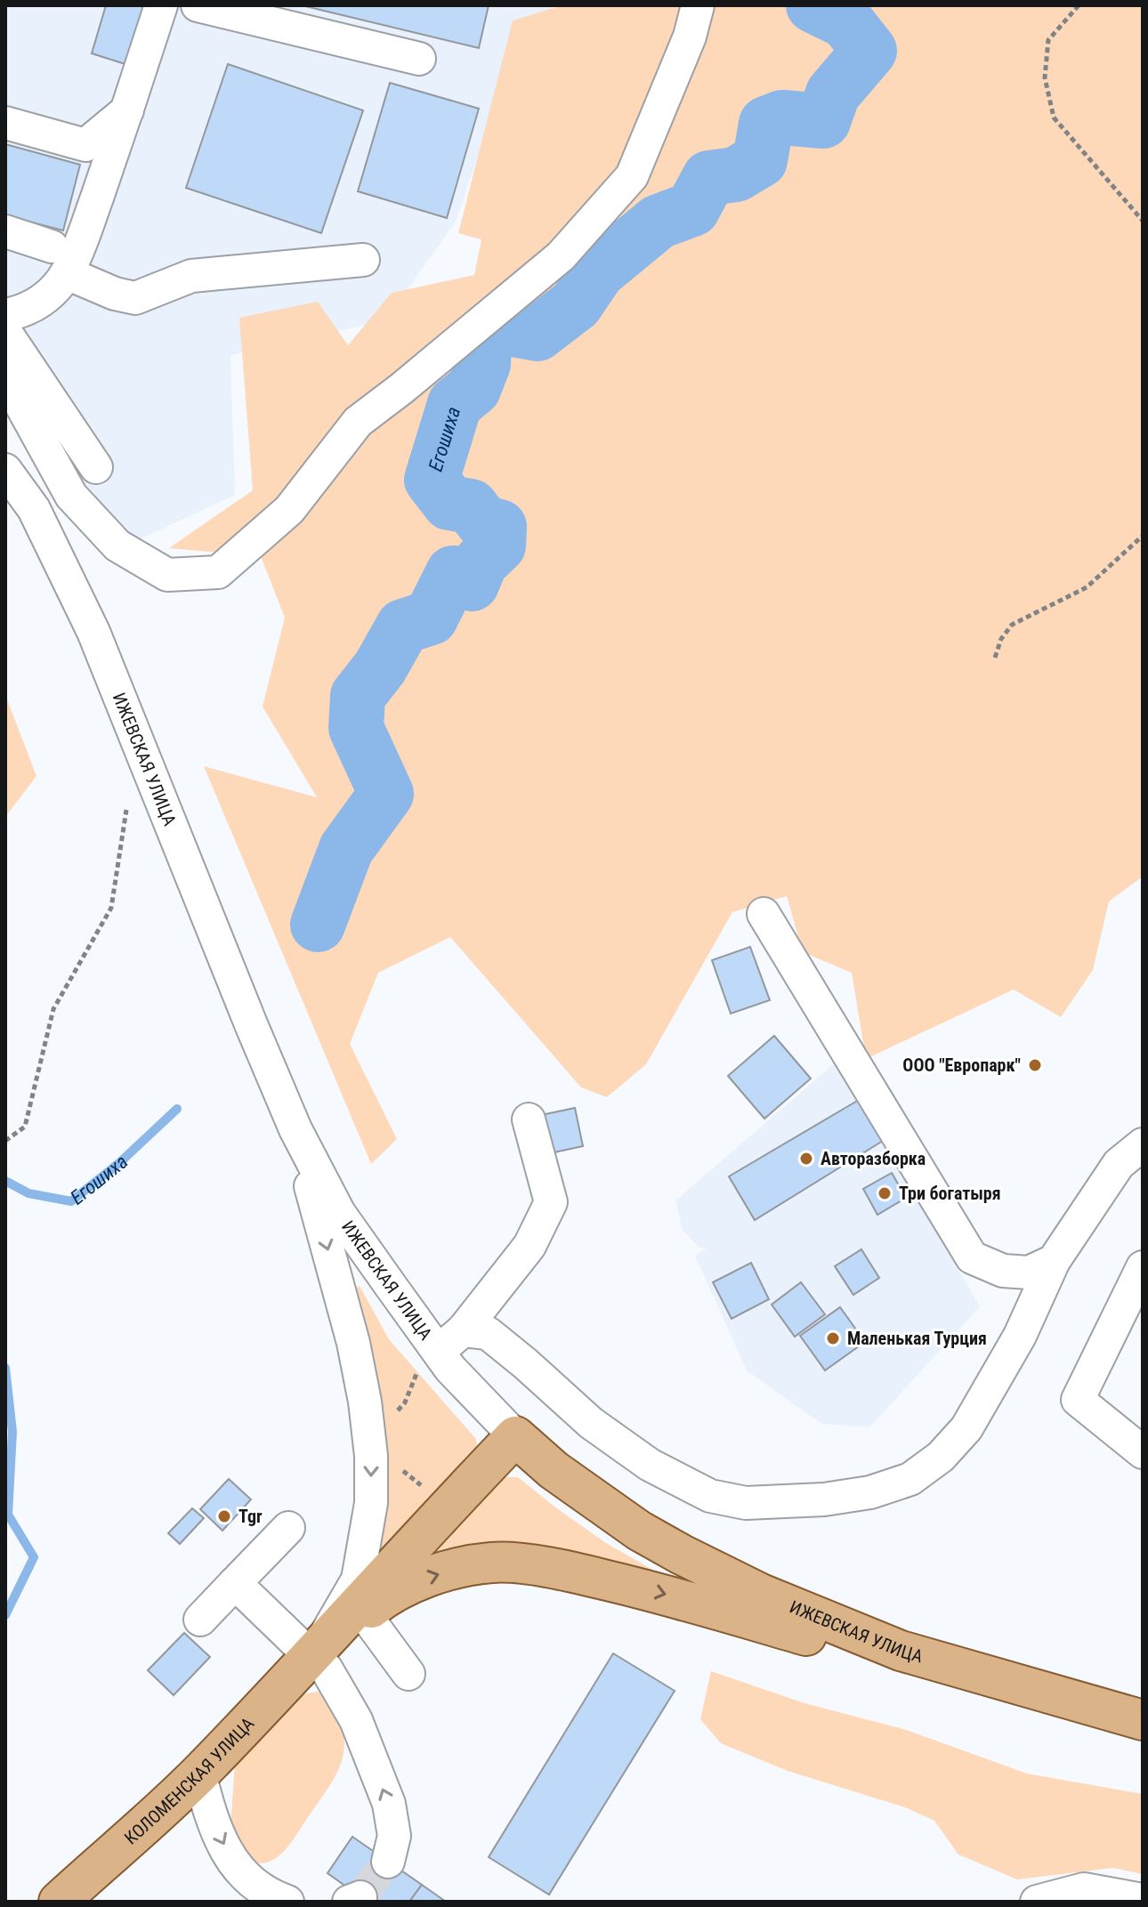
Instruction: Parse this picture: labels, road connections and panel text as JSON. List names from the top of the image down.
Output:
{
  "streets": {
    "main road": ["ИЖЕВСКАЯ УЛИЦА", "КОЛОМЕНСКАЯ УЛИЦА"]
  },
  "water": ["Егошиха"],
  "places": [
    "ООО \"Европарк\"",
    "Авторазборка",
    "Три богатыря",
    "Маленькая Турция",
    "Tgr"
  ]
}
